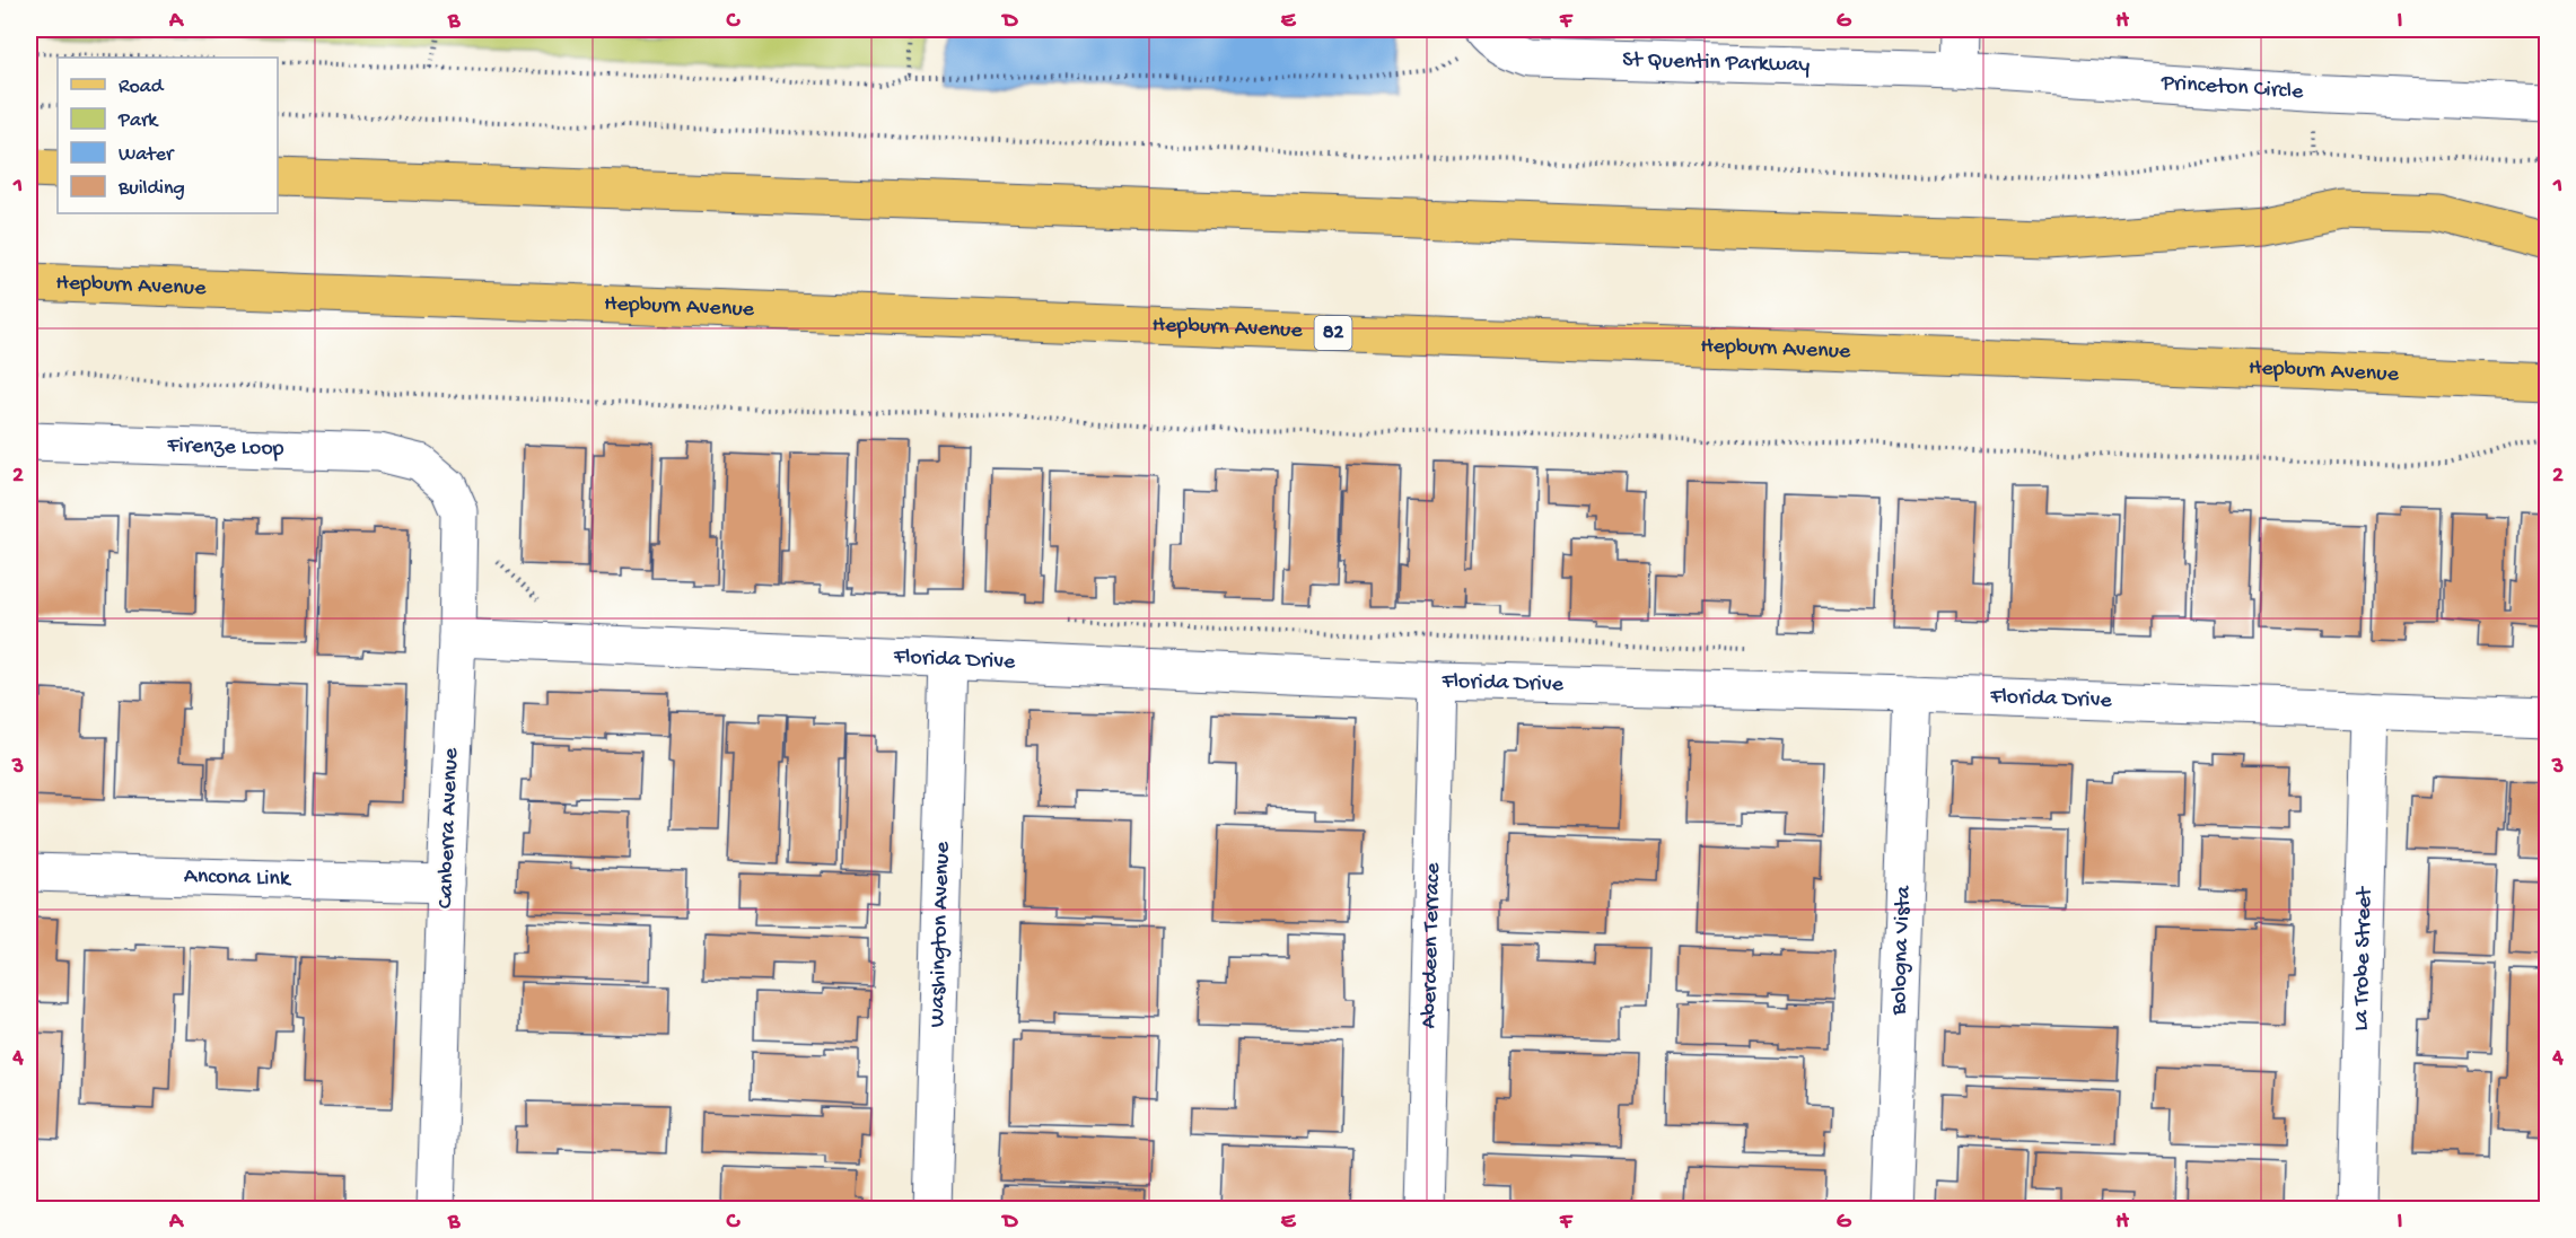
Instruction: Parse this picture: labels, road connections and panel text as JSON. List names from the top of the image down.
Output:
{
  "streets": {
    "main road": ["Hepburn Avenue", "82"],
    "street": [
      "St Quentin Parkway",
      "Princeton Circle",
      "Firenze Loop",
      "Florida Drive",
      "Canberra Avenue",
      "Ancona Link",
      "Washington Avenue",
      "Aberdeen Terrace",
      "Bologna Vista",
      "La Trobe Street"
    ]
  },
  "crossings": [
    ["St Quentin Parkway", "Princeton Circle"],
    ["Firenze Loop", "Canberra Avenue"],
    ["Florida Drive", "Canberra Avenue"],
    ["Florida Drive", "Washington Avenue"],
    ["Florida Drive", "Aberdeen Terrace"],
    ["Florida Drive", "Bologna Vista"],
    ["Florida Drive", "La Trobe Street"],
    ["Canberra Avenue", "Ancona Link"]
  ],
  "legend": [
    "Road",
    "Park",
    "Water",
    "Building"
  ],
  "grid": {
    "columns": [
      "A",
      "B",
      "C",
      "D",
      "E",
      "F",
      "G",
      "H",
      "I"
    ],
    "rows": [
      "1",
      "2",
      "3",
      "4"
    ]
  }
}
